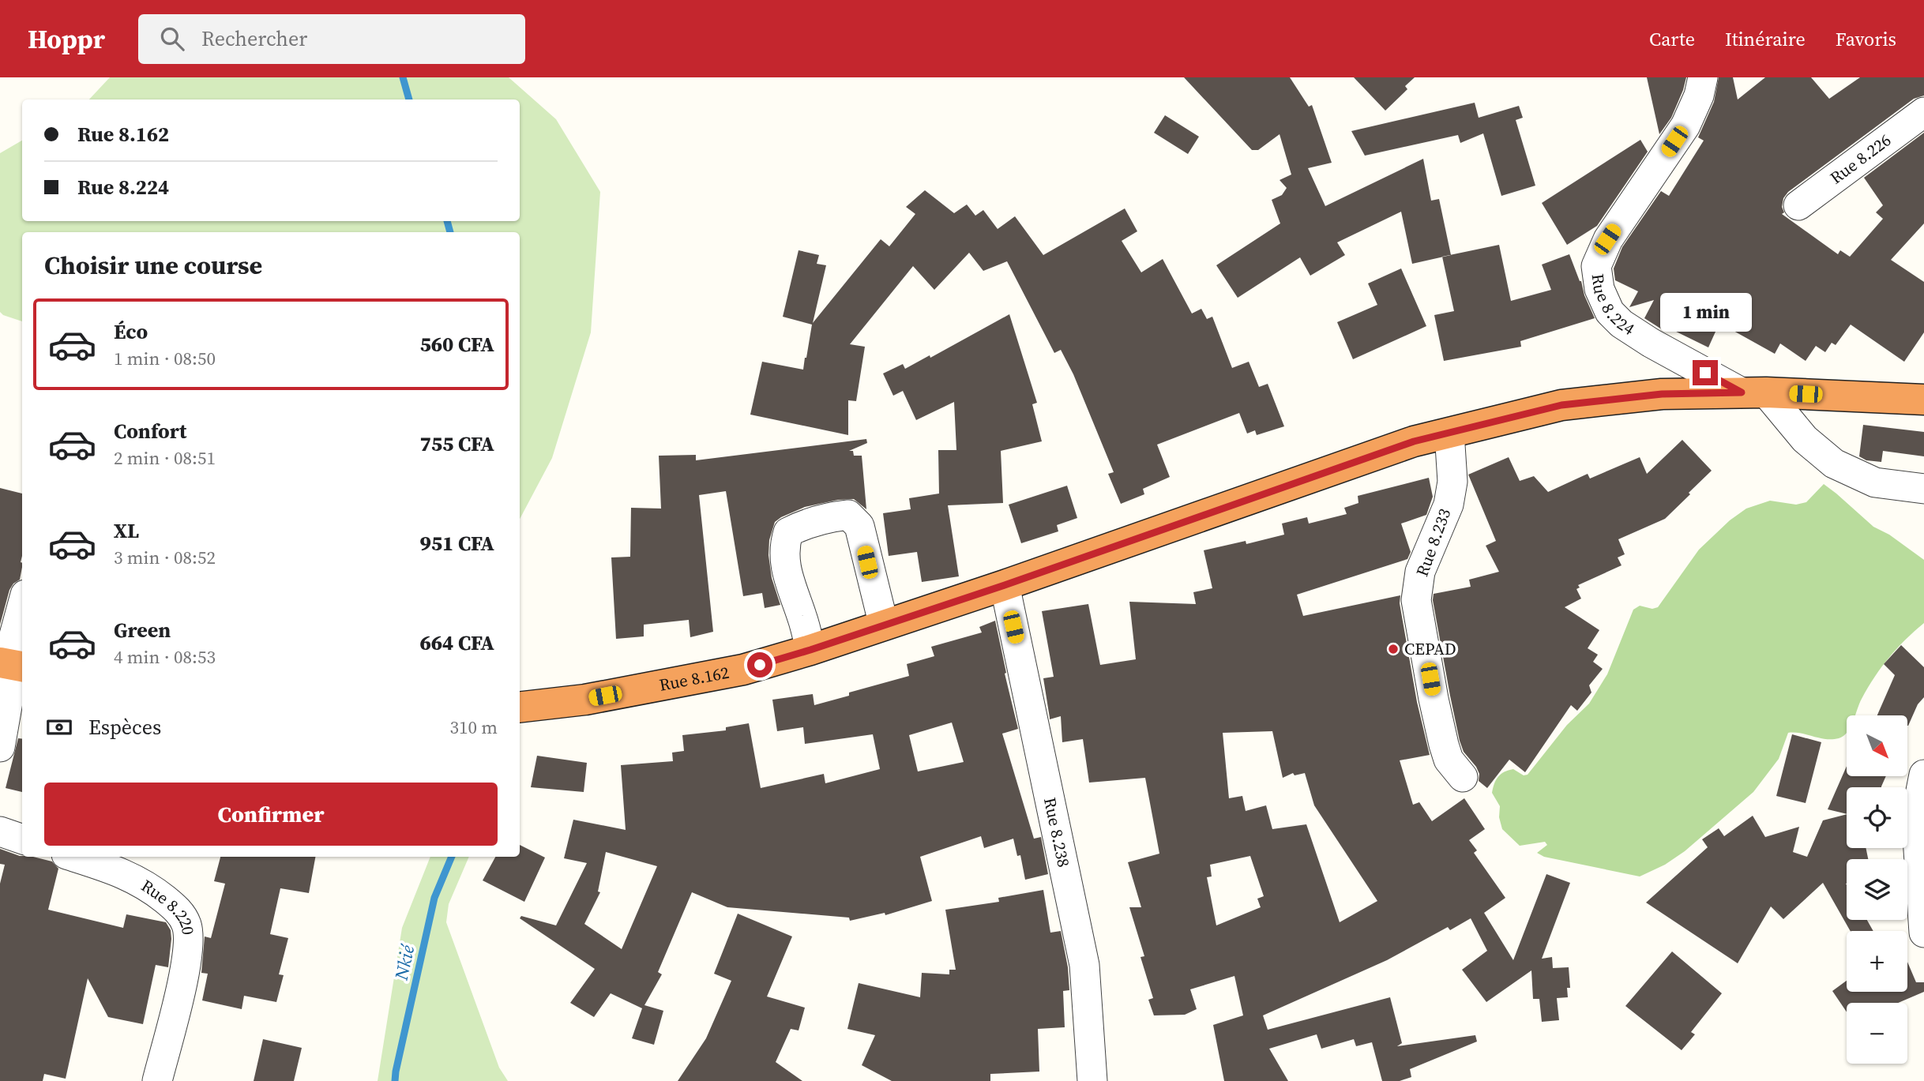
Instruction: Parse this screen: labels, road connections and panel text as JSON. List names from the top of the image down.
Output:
{
  "streets": {
    "highway": ["Rue 8.162"],
    "street": [
      "Rue 8.226",
      "Rue 8.224",
      "Rue 8.233",
      "Rue 8.238",
      "Rue 8.220"
    ]
  },
  "crossings": [
    ["Rue 8.224", "Rue 8.162"],
    ["Rue 8.233", "Rue 8.162"],
    ["Rue 8.162", "Rue 8.238"]
  ],
  "water": ["Nkié"],
  "places": ["CEPAD"],
  "north": "bottom right",
  "page": {
    "header": "Hoppr",
    "search": "Rechercher",
    "nav": ["Carte", "Itinéraire", "Favoris"],
    "banner": ["Rue 8.162", "Rue 8.224"],
    "heading": "Choisir une course",
    "bubble": "1 min",
    "list": [
      {
        "name": "Éco",
        "note": "1 min · 08:50",
        "value": "560 CFA"
      },
      {
        "name": "Confort",
        "note": "2 min · 08:51",
        "value": "755 CFA"
      },
      {
        "name": "XL",
        "note": "3 min · 08:52",
        "value": "951 CFA"
      },
      {
        "name": "Green",
        "note": "4 min · 08:53",
        "value": "664 CFA"
      }
    ],
    "pay": ["Espèces", "310 m"],
    "map_buttons": ["+", "−"],
    "buttons": "Confirmer"
  }
}
